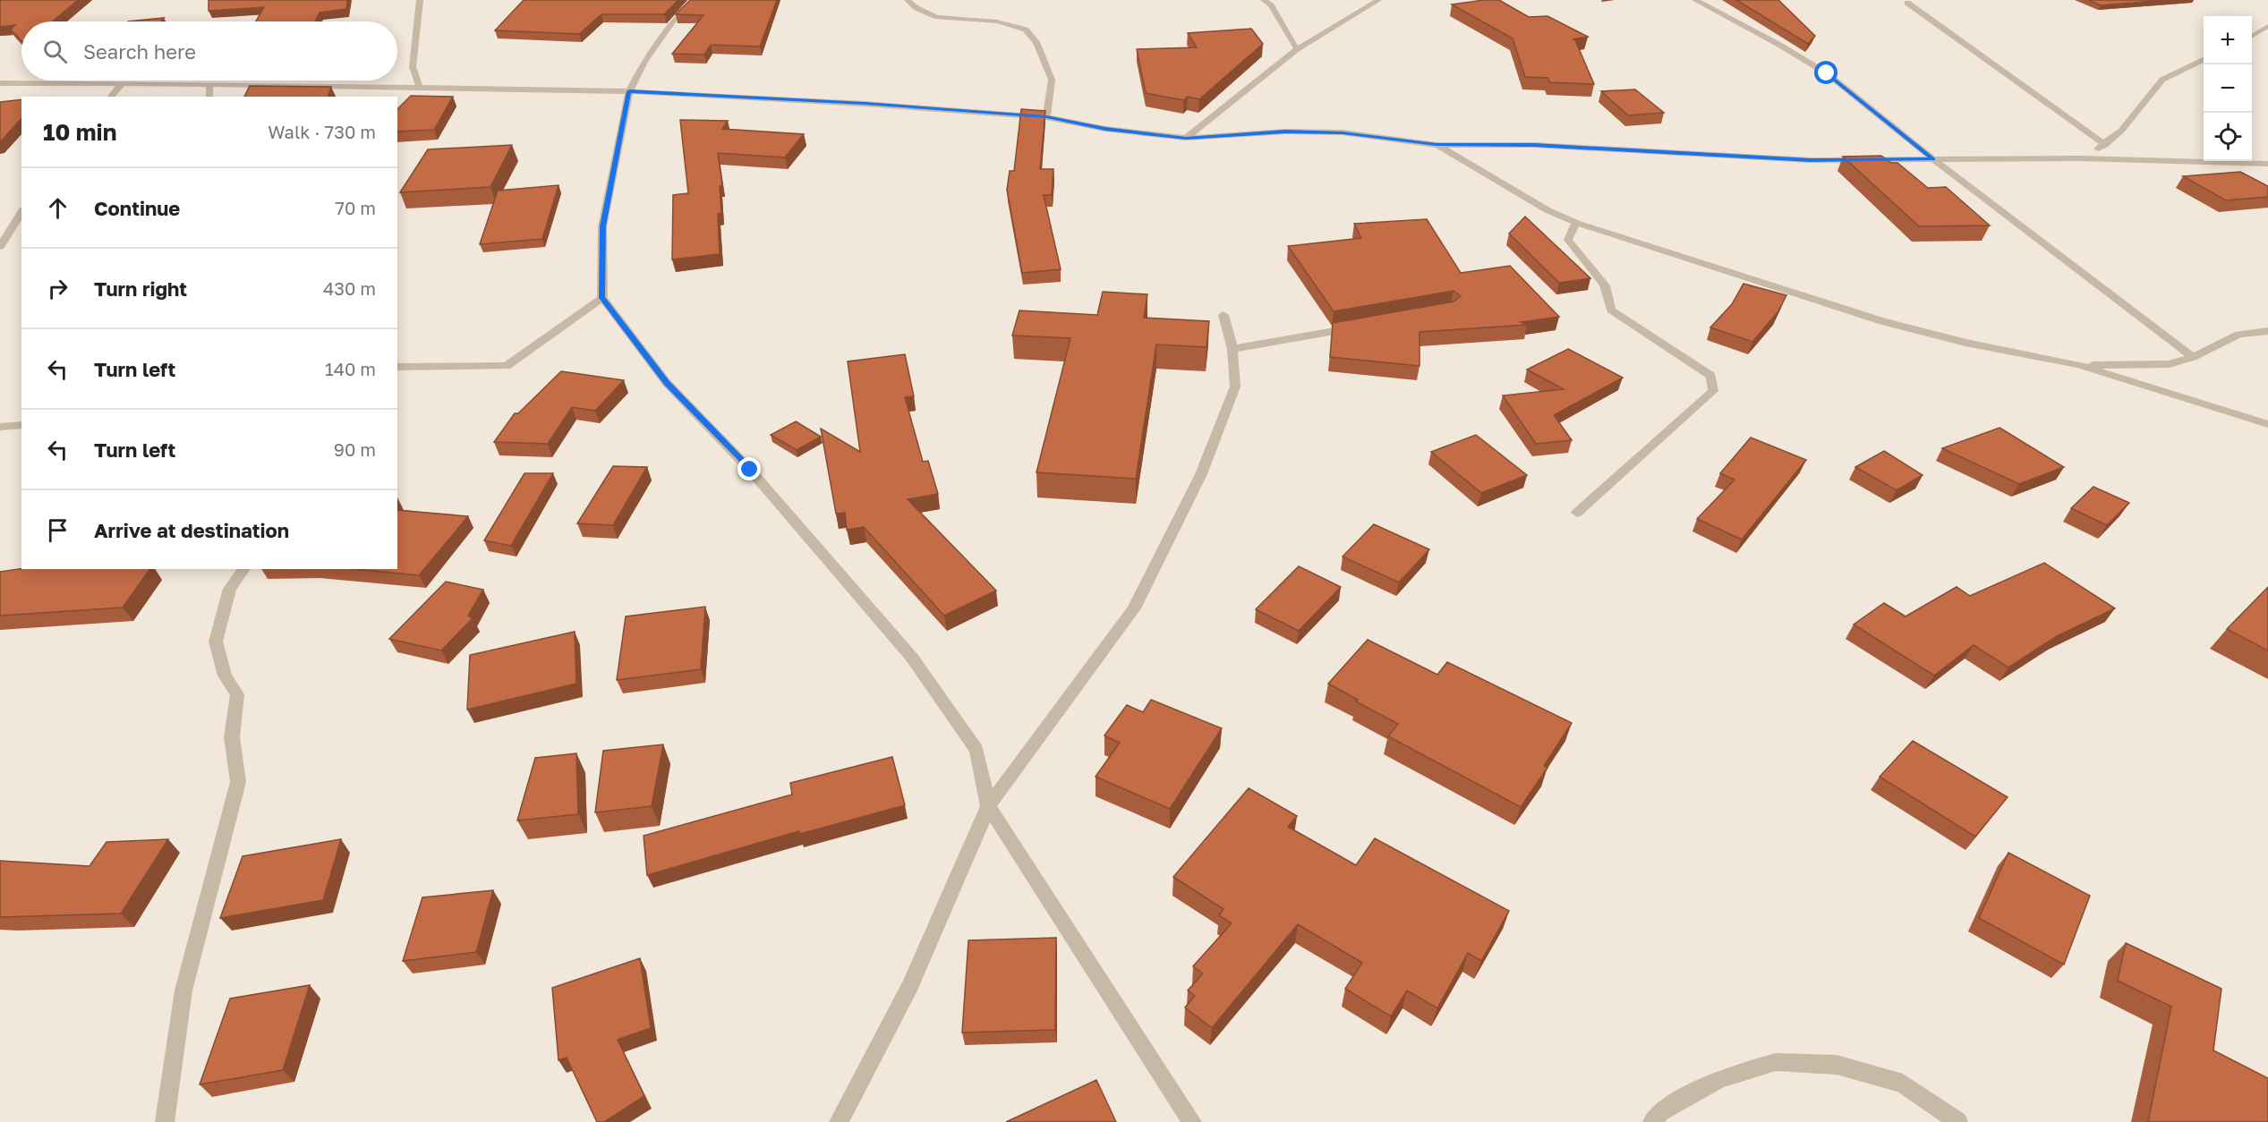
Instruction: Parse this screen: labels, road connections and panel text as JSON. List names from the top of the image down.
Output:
{
  "page": {
    "map_buttons": ["+", "−"],
    "search": "Search here",
    "heading": ["10 min", "Walk · 730 m"],
    "list": [
      ["Continue", "70 m"],
      ["Turn right", "430 m"],
      ["Turn left", "140 m"],
      ["Turn left", "90 m"],
      "Arrive at destination"
    ]
  }
}
